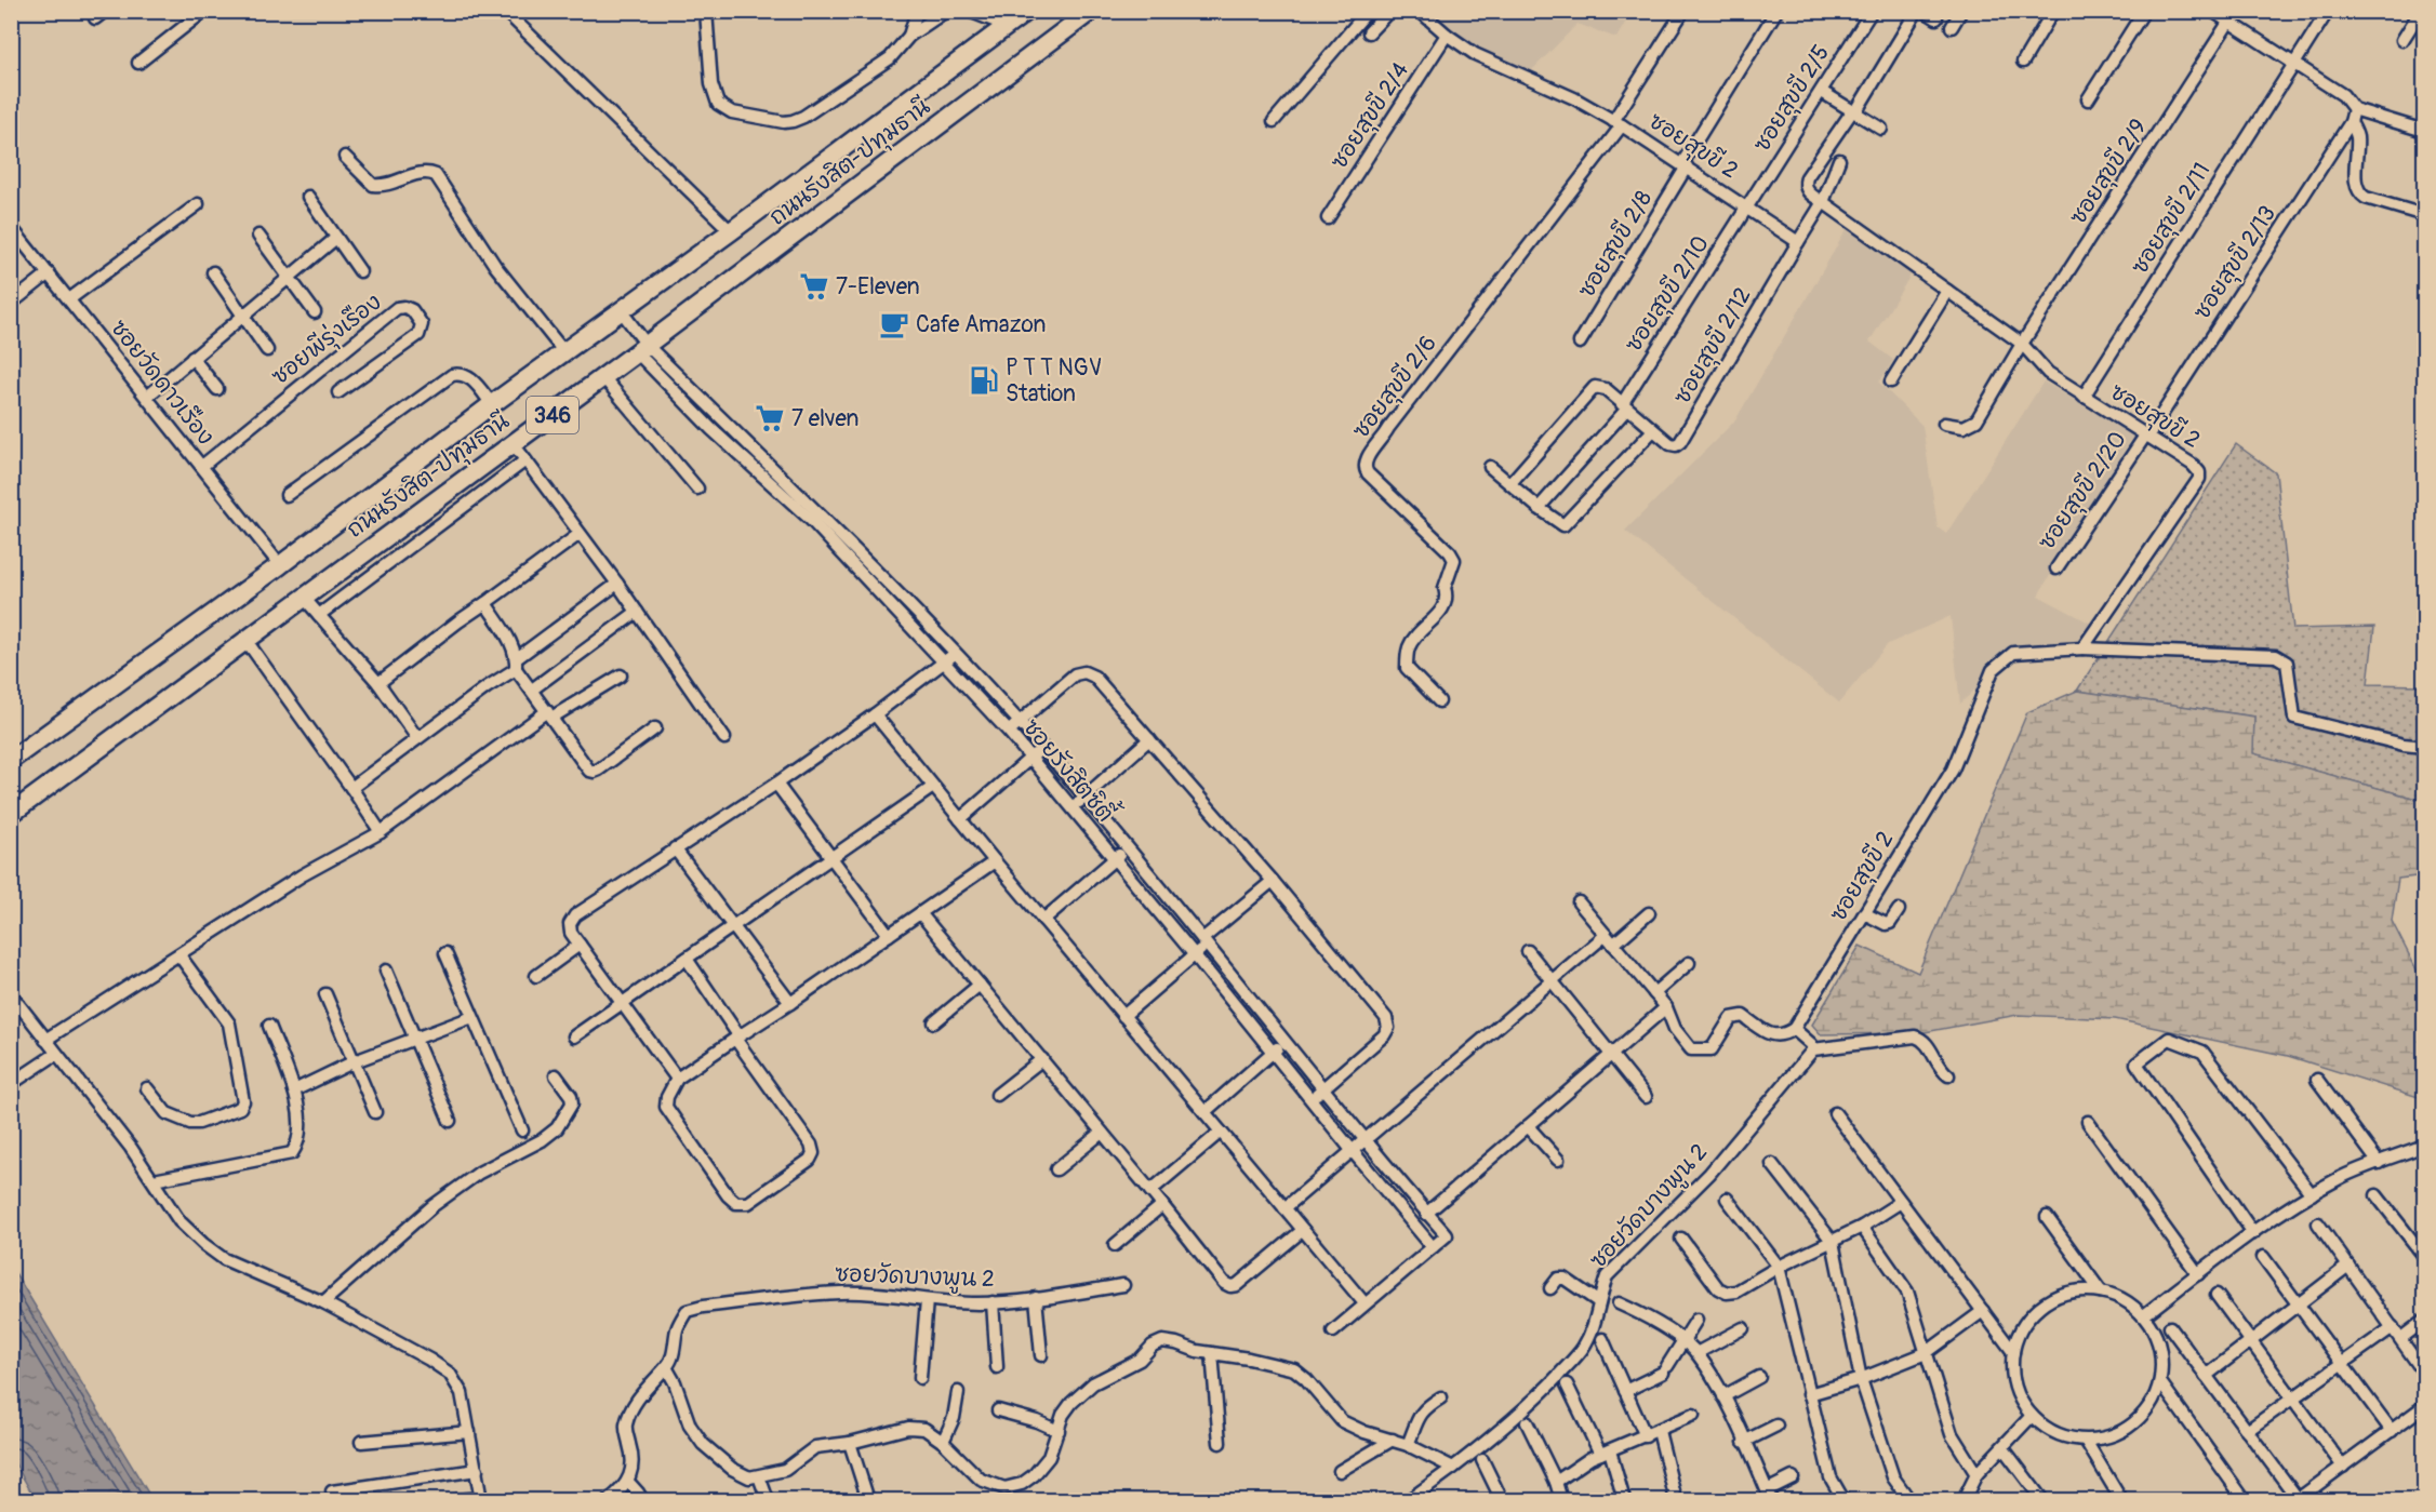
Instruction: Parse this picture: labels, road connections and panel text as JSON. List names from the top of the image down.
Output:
{
  "streets": {
    "main road": ["ถนนรังสิต-ปทุมธานี", "346"],
    "street": [
      "ซอยสุขขี 2/5",
      "ซอยสุขขี 2/4",
      "ซอยสุขขี 2",
      "ซอยสุขขี 2/9",
      "ซอยสุขขี 2/11",
      "ซอยสุขขี 2/8",
      "ซอยสุขขี 2/13",
      "ซอยสุขขี 2/10",
      "ซอยพีรุ่งเรือง",
      "ซอยสุขขี 2/12",
      "ซอยวัดดาวเรือง",
      "ซอยสุขขี 2/6",
      "ซอยสุขขี 2/20",
      "ซอยรังสิตซิตี้",
      "ซอยวัดบางพูน 2"
    ]
  },
  "crossings": [
    ["ซอยสุขขี 2/5", "ซอยสุขขี 2"],
    ["ซอยสุขขี 2/5", "ซอยสุขขี 2/10"],
    ["ซอยสุขขี 2/4", "ซอยสุขขี 2"],
    ["ซอยสุขขี 2", "ซอยสุขขี 2/9"],
    ["ซอยสุขขี 2", "ซอยสุขขี 2/11"],
    ["ซอยสุขขี 2", "ซอยสุขขี 2/8"],
    ["ซอยสุขขี 2", "ซอยสุขขี 2/13"],
    ["ซอยสุขขี 2", "ซอยสุขขี 2/10"],
    ["ซอยสุขขี 2", "ซอยสุขขี 2/12"],
    ["ซอยสุขขี 2", "ซอยสุขขี 2/6"],
    ["ซอยสุขขี 2", "ซอยสุขขี 2/20"],
    ["ถนนรังสิต-ปทุมธานี", "ซอยวัดดาวเรือง"],
    ["ถนนรังสิต-ปทุมธานี", "ซอยรังสิตซิตี้"],
    ["ซอยสุขขี 2/13", "ซอยสุขขี 2/20"],
    ["ซอยสุขขี 2/10", "ซอยสุขขี 2/12"],
    ["ซอยพีรุ่งเรือง", "ซอยวัดดาวเรือง"]
  ],
  "places": {
    "supermarket": ["7-Eleven", "7 elven"],
    "cafe": ["Cafe Amazon"],
    "fuel station": ["P T T NGV Station"]
  }
}
